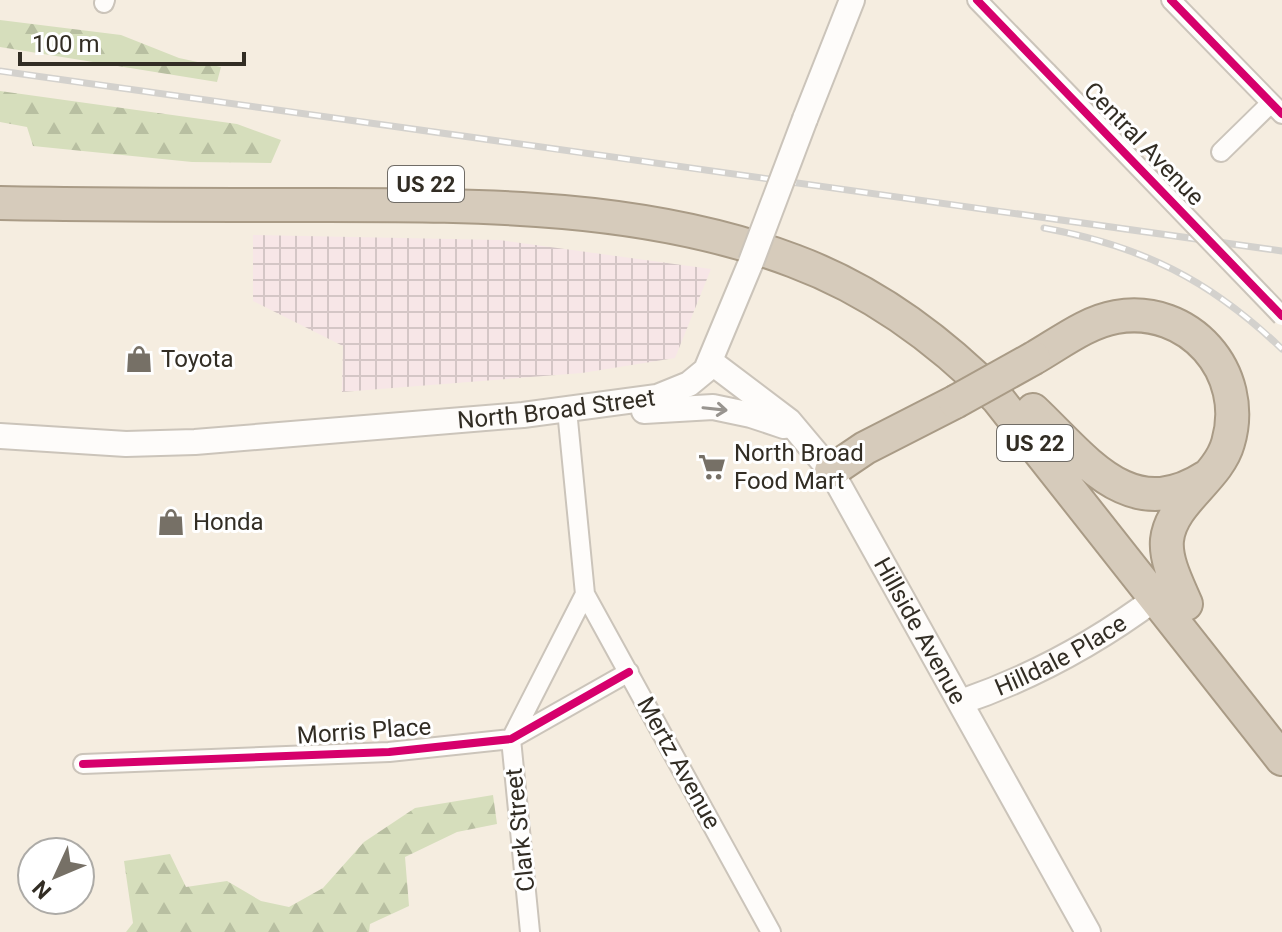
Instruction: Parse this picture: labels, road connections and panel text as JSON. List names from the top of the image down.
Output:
{
  "streets": {
    "highway": ["US 22"],
    "main road": ["North Broad Street", "Hillside Avenue", "Hilldale Place"],
    "street": [
      "Central Avenue",
      "Morris Place",
      "Mertz Avenue",
      "Clark Street"
    ]
  },
  "crossings": [
    ["US 22", "Hilldale Place"],
    ["North Broad Street", "Hillside Avenue"],
    ["Hillside Avenue", "Hilldale Place"],
    ["Morris Place", "Mertz Avenue"],
    ["Morris Place", "Clark Street"],
    ["Mertz Avenue", "Clark Street"]
  ],
  "places": {
    "shop": ["Toyota", "Honda"],
    "supermarket": ["North Broad Food Mart"]
  },
  "scale_bar": "100 m",
  "north": "bottom left"
}
